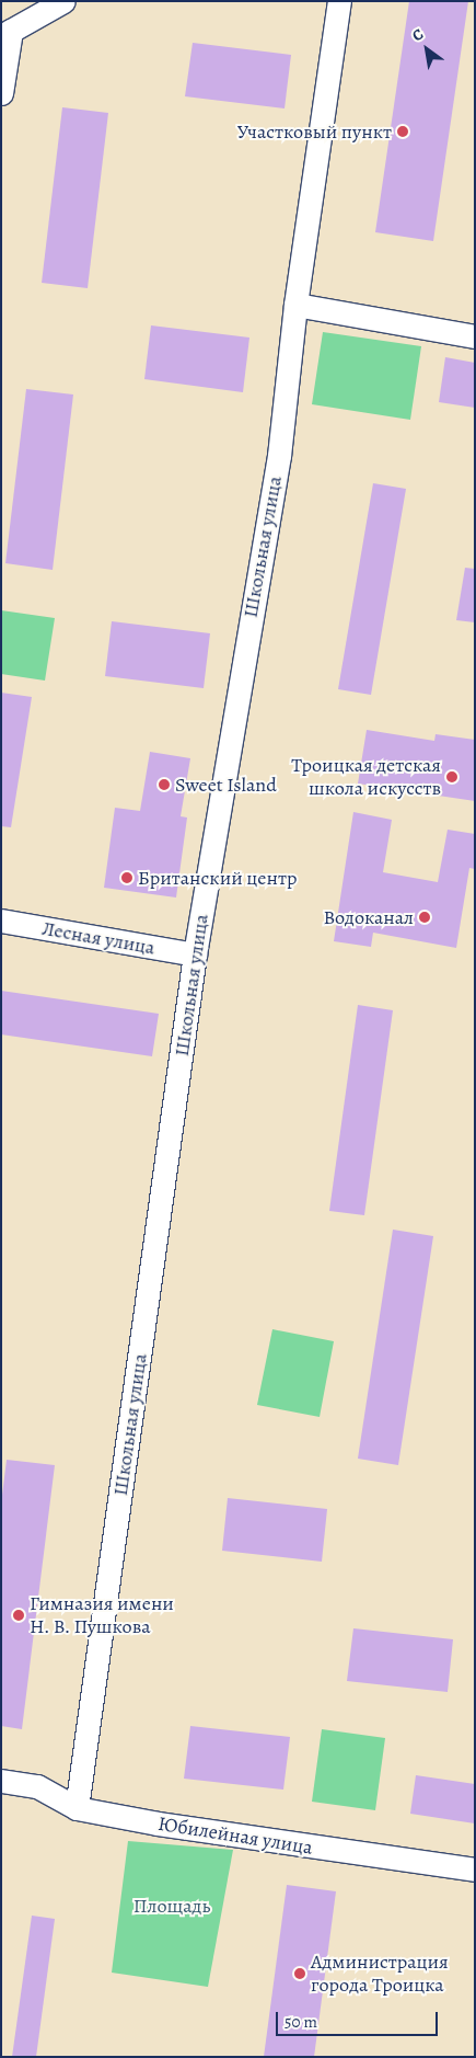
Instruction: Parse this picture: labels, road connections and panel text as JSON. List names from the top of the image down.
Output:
{
  "streets": {
    "street": ["Школьная улица", "Лесная улица", "Юбилейная улица"]
  },
  "crossings": [
    ["Школьная улица", "Лесная улица"],
    ["Школьная улица", "Юбилейная улица"]
  ],
  "parks": ["Площадь"],
  "places": [
    "Участковый пункт",
    "Троицкая детская школа искусств",
    "Sweet Island",
    "Британский центр",
    "Водоканал",
    "Гимназия имени Н. В. Пушкова",
    "Администрация города Троицка"
  ],
  "scale_bar": "50 m",
  "north": "top left"
}
